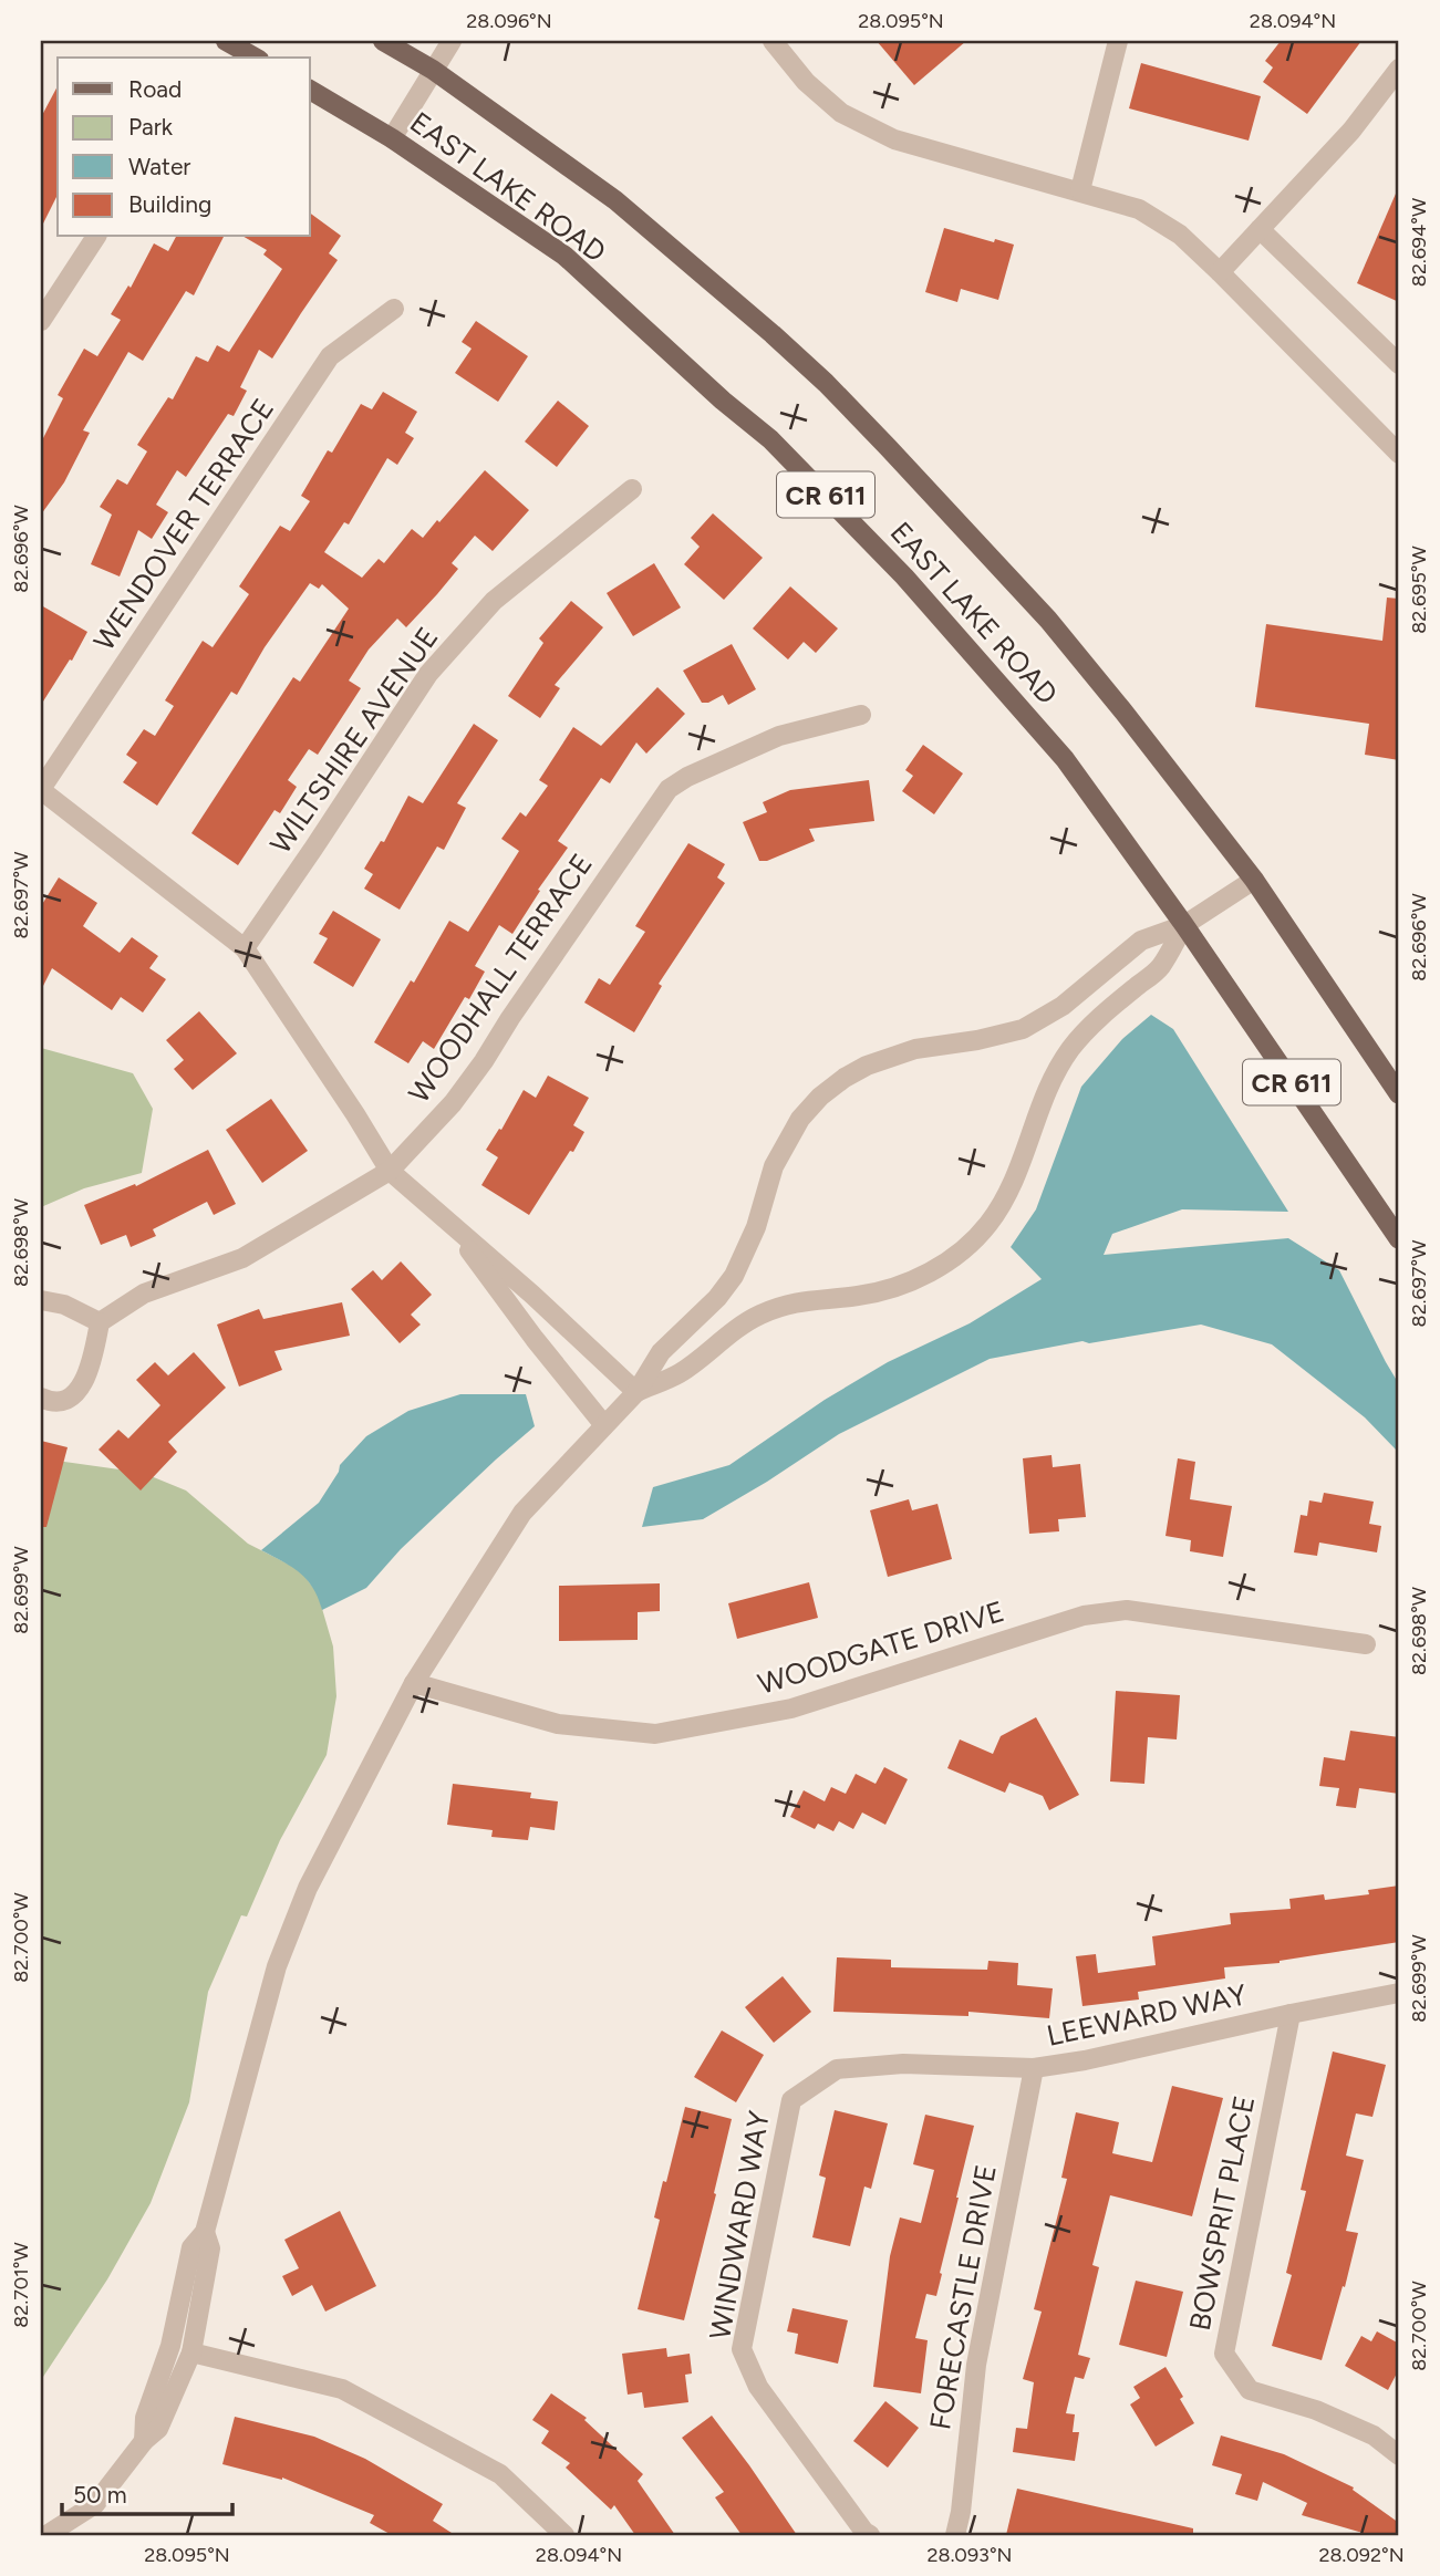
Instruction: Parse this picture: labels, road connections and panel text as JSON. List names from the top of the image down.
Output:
{
  "streets": {
    "main road": ["EAST LAKE ROAD", "CR 611"],
    "street": [
      "WENDOVER TERRACE",
      "WILTSHIRE AVENUE",
      "WOODHALL TERRACE",
      "WOODGATE DRIVE",
      "LEEWARD WAY",
      "BOWSPRIT PLACE",
      "WINDWARD WAY",
      "FORECASTLE DRIVE"
    ]
  },
  "crossings": [
    ["LEEWARD WAY", "BOWSPRIT PLACE"],
    ["LEEWARD WAY", "WINDWARD WAY"],
    ["LEEWARD WAY", "FORECASTLE DRIVE"]
  ],
  "legend": [
    "Road",
    "Park",
    "Water",
    "Building"
  ],
  "scale_bar": "50 m",
  "coordinates": [
    "28.096°N",
    "28.095°N",
    "28.094°N",
    "82.694°W",
    "82.696°W",
    "82.695°W",
    "82.697°W",
    "82.698°W",
    "82.699°W",
    "82.700°W",
    "82.701°W",
    "28.093°N",
    "28.092°N"
  ]
}
